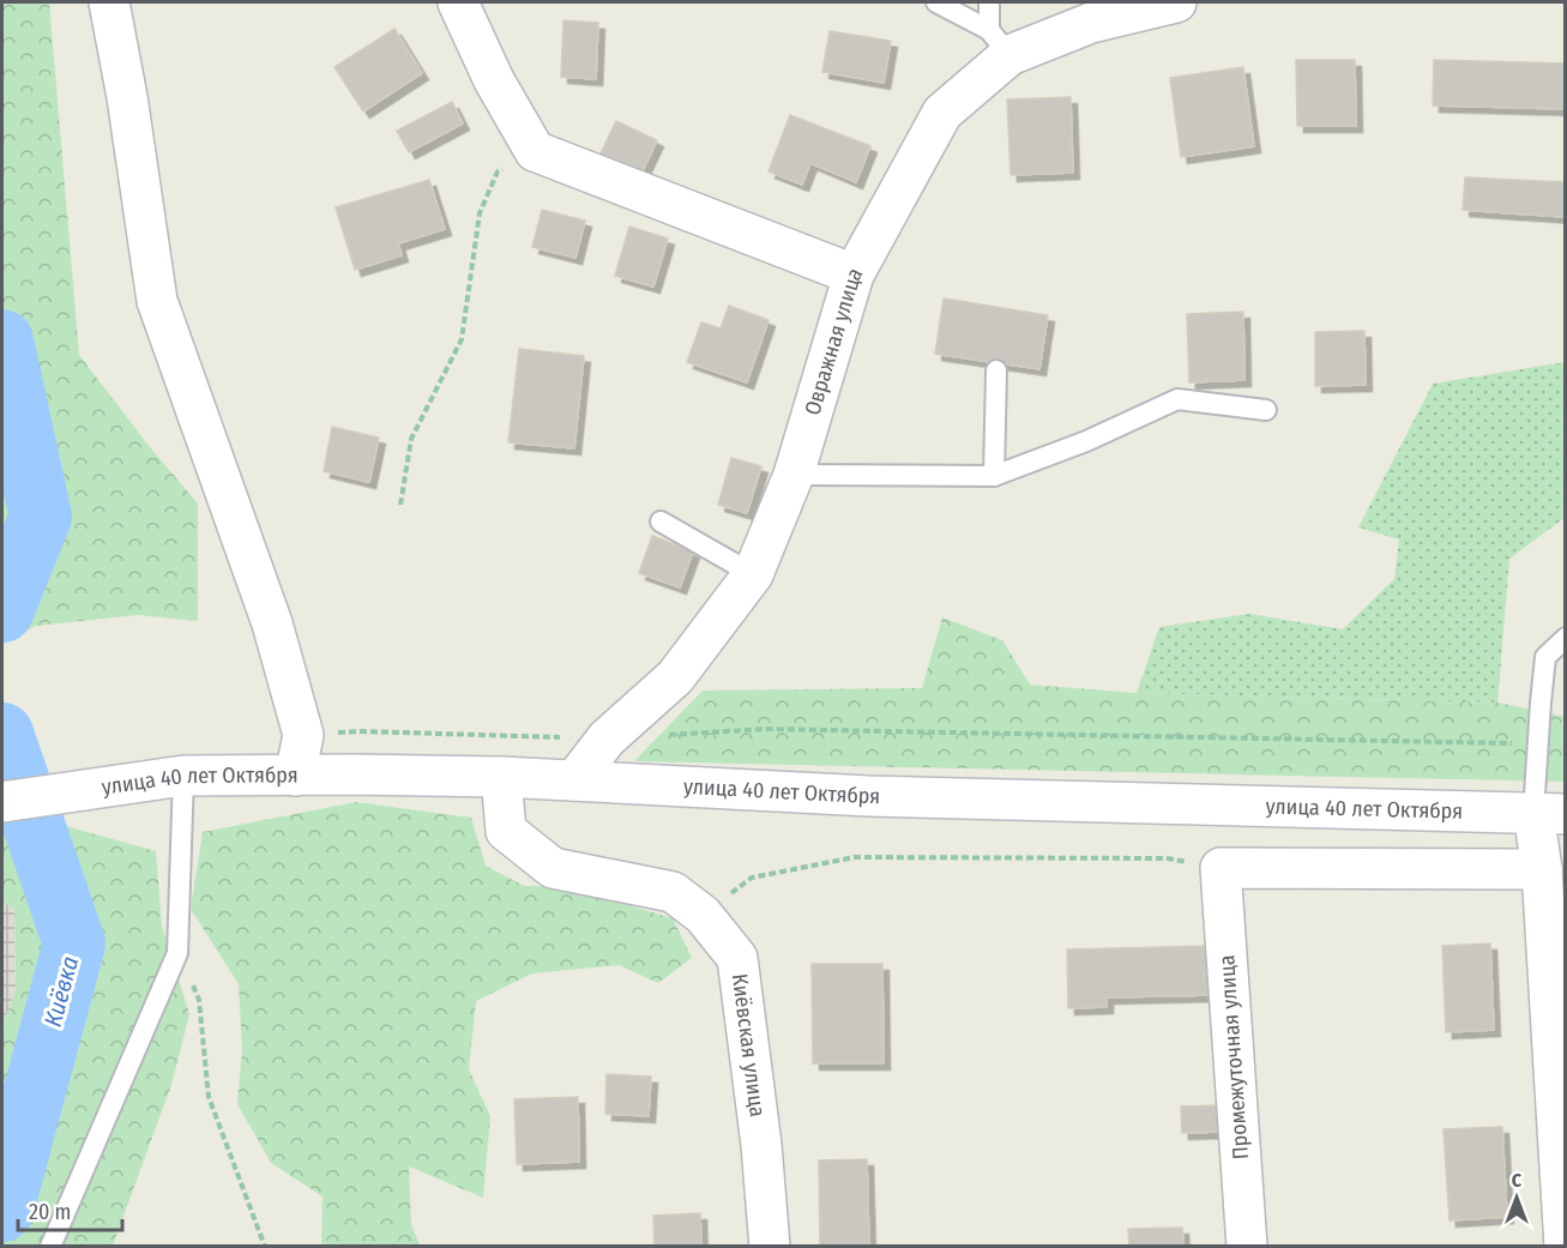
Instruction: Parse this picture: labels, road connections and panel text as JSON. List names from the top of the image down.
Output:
{
  "streets": {
    "street": [
      "Овражная улица",
      "улица 40 лет Октября",
      "Киёвская улица",
      "Промежуточная улица"
    ]
  },
  "crossings": [
    ["Овражная улица", "улица 40 лет Октября"],
    ["улица 40 лет Октября", "Киёвская улица"]
  ],
  "water": ["Киёвка"],
  "scale_bar": "20 m",
  "north": "top"
}
